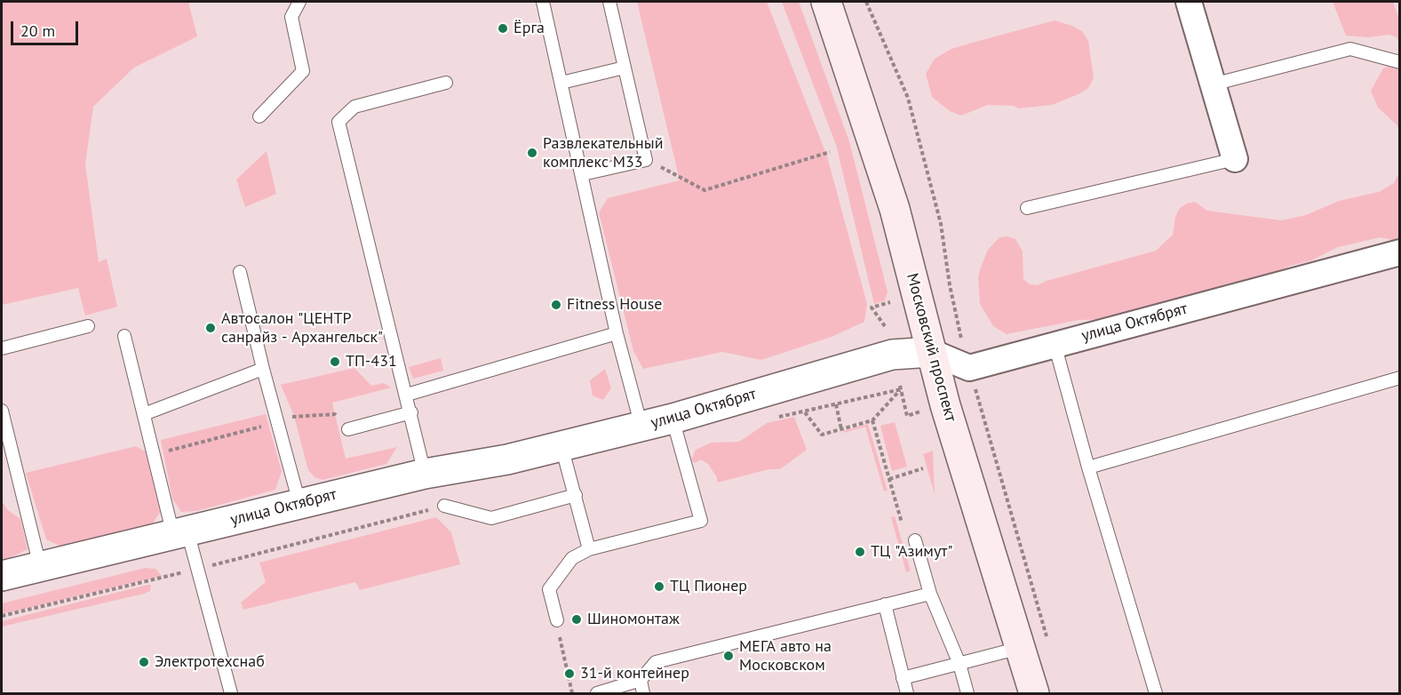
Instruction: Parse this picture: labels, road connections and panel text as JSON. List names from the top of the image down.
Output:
{
  "streets": {
    "main road": ["Московский проспект"],
    "street": ["улица Октябрят"]
  },
  "crossings": [
    ["улица Октябрят", "Московский проспект"]
  ],
  "places": [
    "Ёрга",
    "Развлекательный комплекс М33",
    "Fitness House",
    "Автосалон \"ЦЕНТР санрайз - Архангельск\"",
    "ТП-431",
    "ТЦ \"Азимут\"",
    "ТЦ Пионер",
    "Шиномонтаж",
    "МЕГА авто на Московском",
    "Электротехснаб",
    "31-й контейнер"
  ],
  "scale_bar": "20 m"
}
